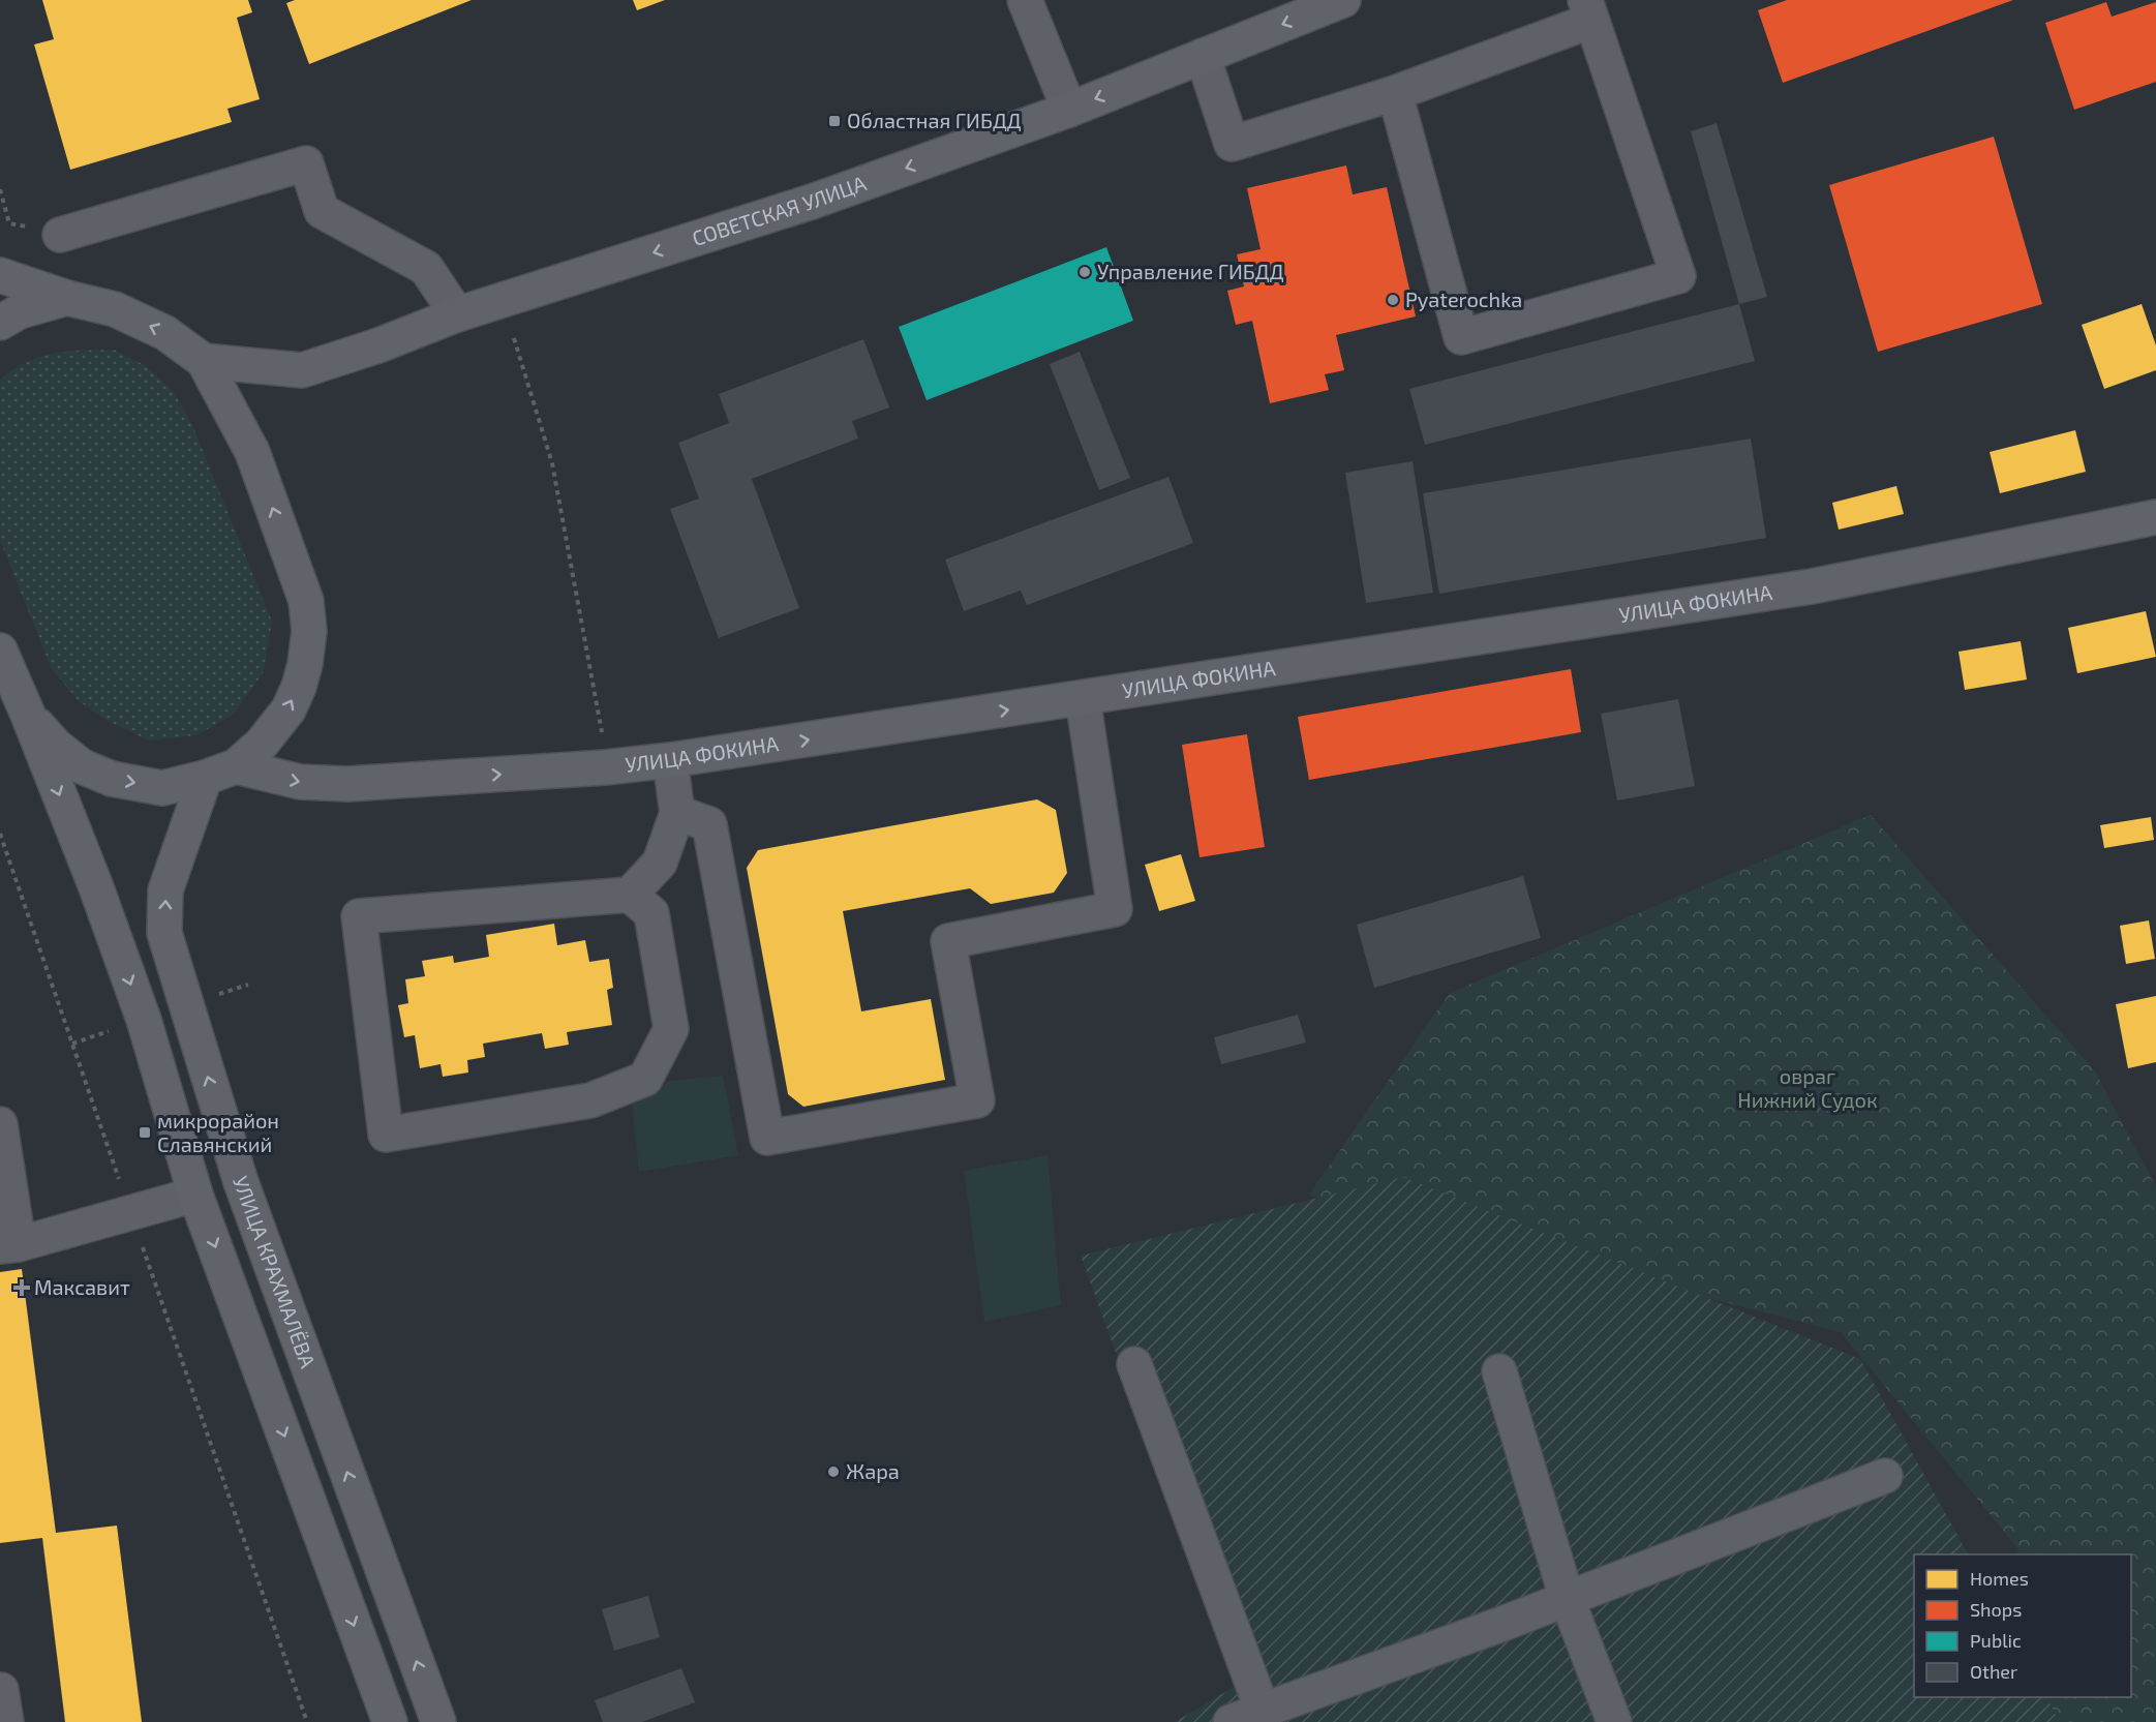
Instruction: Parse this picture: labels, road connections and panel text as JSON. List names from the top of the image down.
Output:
{
  "streets": {
    "main road": ["СОВЕТСКАЯ УЛИЦА", "УЛИЦА ФОКИНА", "УЛИЦА КРАХМАЛЁВА"]
  },
  "one_way": ["СОВЕТСКАЯ УЛИЦА", "УЛИЦА ФОКИНА"],
  "parks": ["овраг Нижний Судок"],
  "places": {
    "transit": ["Областная ГИБДД", "микрорайон Славянский"],
    "other": ["Управление ГИБДД", "Pyaterochka", "Жара"],
    "health": ["Максавит"]
  },
  "legend": [
    "Homes",
    "Shops",
    "Public",
    "Other"
  ]
}
